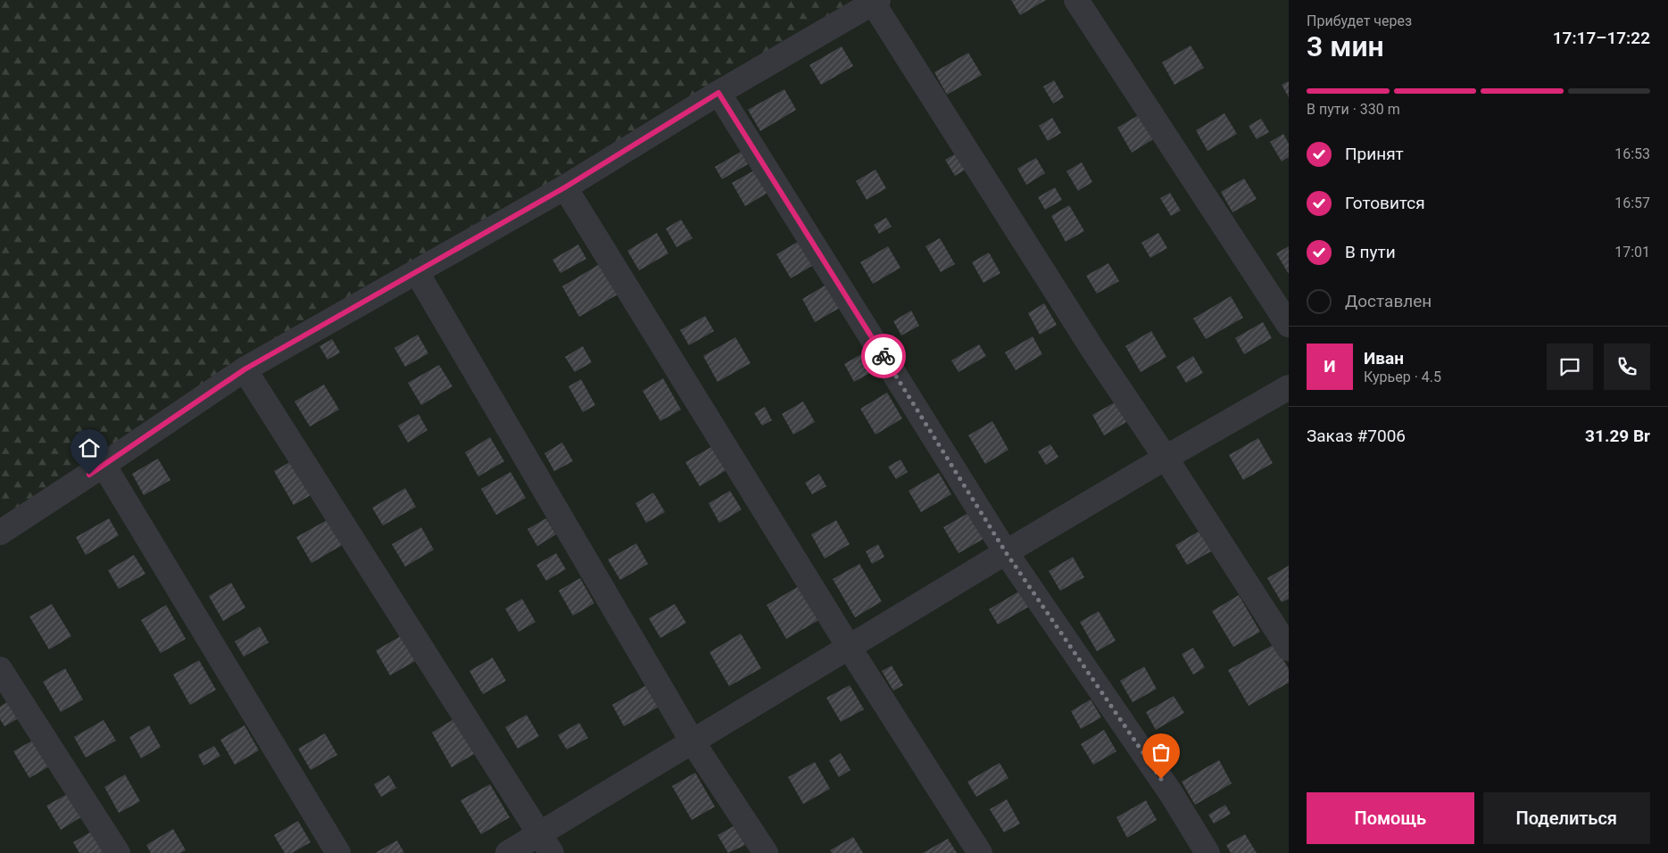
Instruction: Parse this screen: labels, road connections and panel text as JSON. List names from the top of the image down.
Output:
{
  "page": {
    "heading": ["3 мин", "Прибудет через", "17:17–17:22"],
    "panel": [
      "Иван",
      "Курьер · 4.5",
      "Заказ #7006",
      "31.29 Br"
    ],
    "bar": "В пути · 330 m",
    "list": [
      ["Принят", "16:53"],
      ["Готовится", "16:57"],
      ["В пути", "17:01"],
      "Доставлен"
    ],
    "round": "И",
    "buttons": ["Помощь", "Поделиться"]
  }
}
